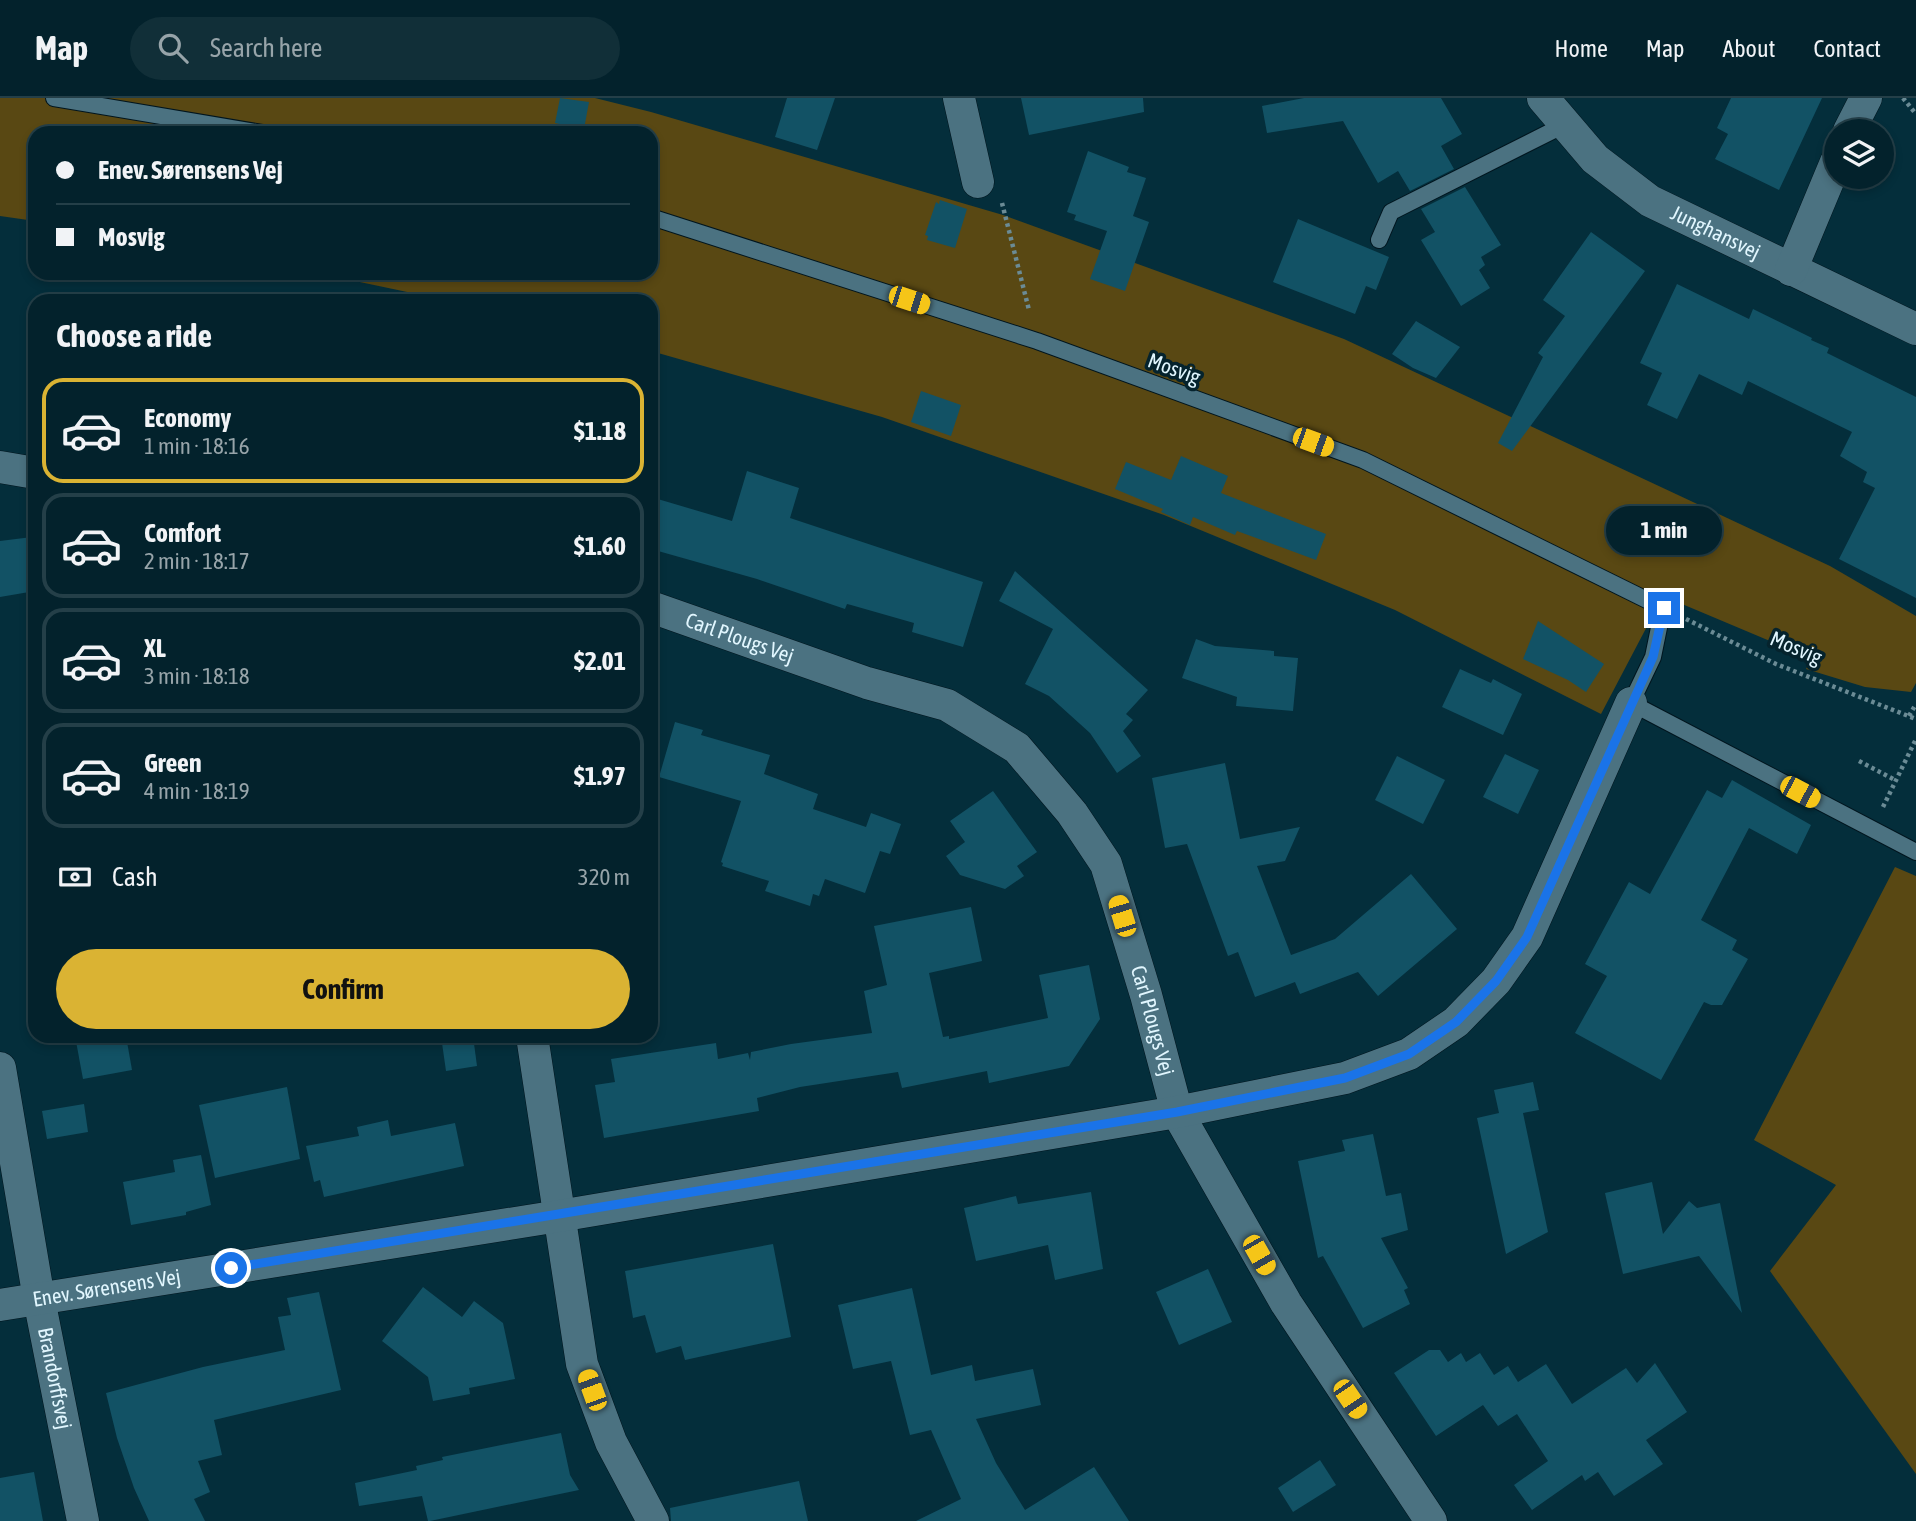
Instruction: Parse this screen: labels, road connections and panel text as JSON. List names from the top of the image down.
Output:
{
  "streets": {
    "street": [
      "Junghansvej",
      "Carl Plougs Vej",
      "Enev. Sørensens Vej",
      "Brandorffsvej"
    ],
    "lane": ["Mosvig"]
  },
  "crossings": [
    ["Carl Plougs Vej", "Enev. Sørensens Vej"],
    ["Enev. Sørensens Vej", "Brandorffsvej"]
  ],
  "page": {
    "header": "Map",
    "search": "Search here",
    "nav": [
      "Home",
      "Map",
      "About",
      "Contact"
    ],
    "banner": ["Enev. Sørensens Vej", "Mosvig"],
    "heading": "Choose a ride",
    "list": [
      {
        "name": "Economy",
        "note": "1 min · 18:16",
        "value": "$1.18"
      },
      {
        "name": "Comfort",
        "note": "2 min · 18:17",
        "value": "$1.60"
      },
      {
        "name": "XL",
        "note": "3 min · 18:18",
        "value": "$2.01"
      },
      {
        "name": "Green",
        "note": "4 min · 18:19",
        "value": "$1.97"
      }
    ],
    "bubble": "1 min",
    "pay": ["Cash", "320 m"],
    "buttons": "Confirm"
  }
}
